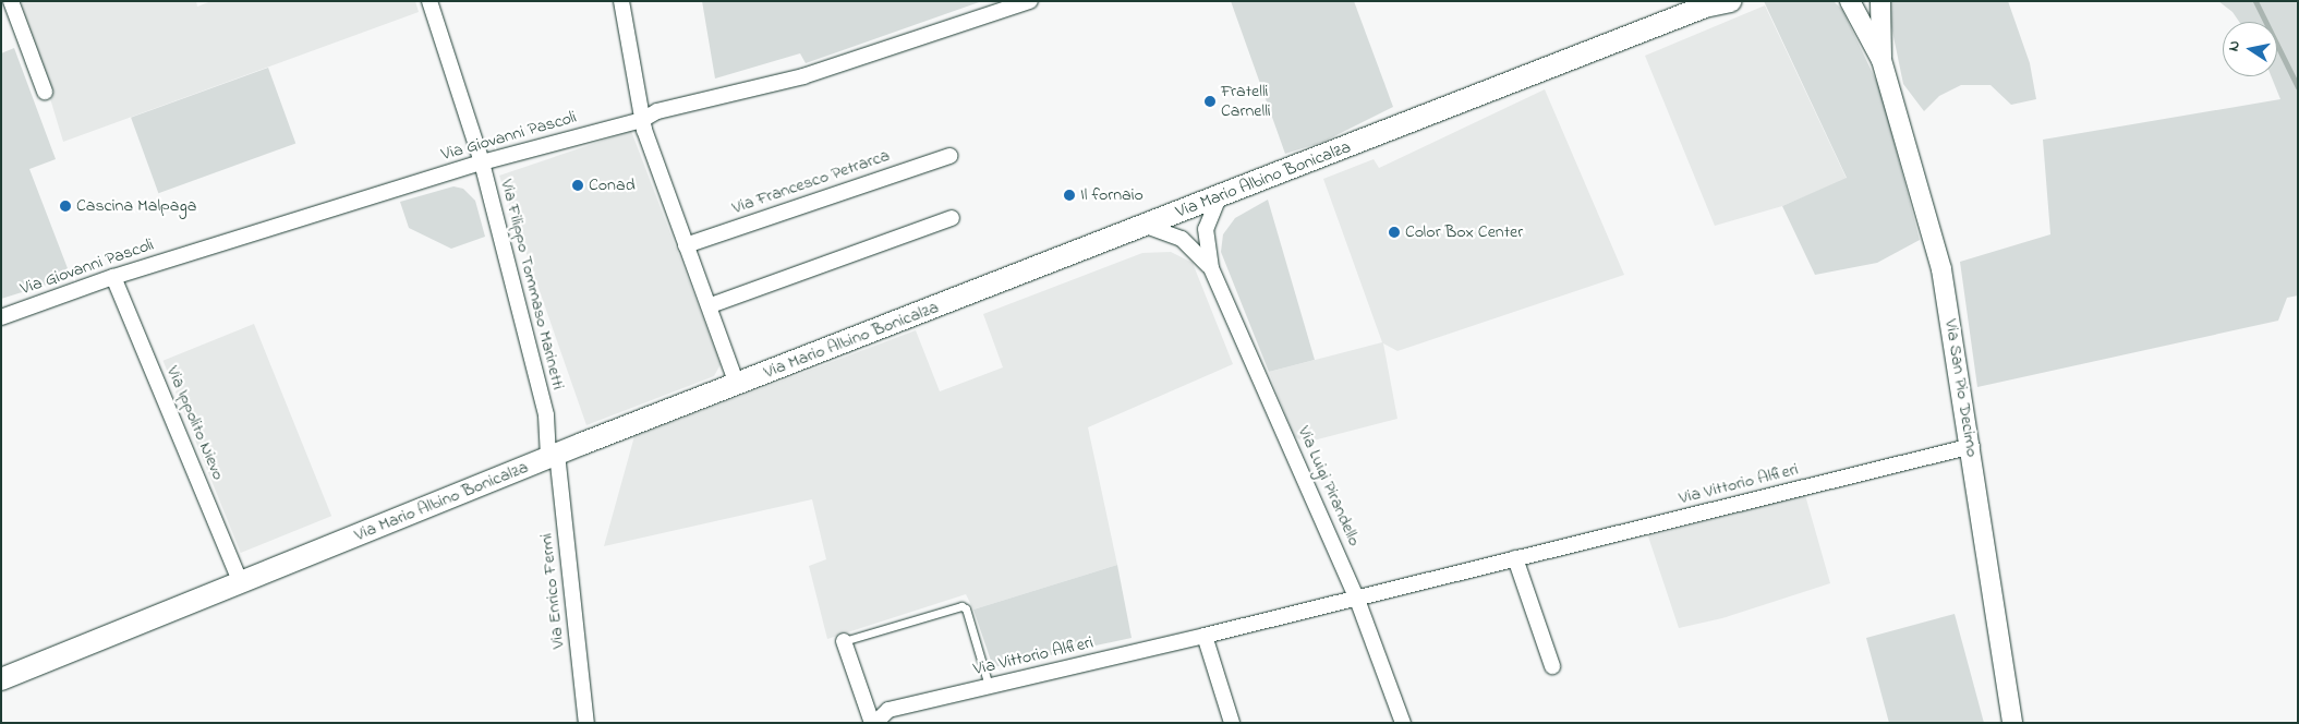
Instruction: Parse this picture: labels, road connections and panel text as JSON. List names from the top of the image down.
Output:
{
  "streets": {
    "main road": ["Via Mario Albino Bonicalza"],
    "street": [
      "Via Giovanni Pascoli",
      "Via Francesco Petrarca",
      "Via Filippo Tommaso Marinetti",
      "Via San Pio Decimo",
      "Via Ippolito Nievo",
      "Via Vittorio Alfieri",
      "Via Luigi Pirandello",
      "Via Enrico Fermi"
    ]
  },
  "crossings": [
    ["Via Giovanni Pascoli", "Via Filippo Tommaso Marinetti"],
    ["Via Giovanni Pascoli", "Via Ippolito Nievo"],
    ["Via Mario Albino Bonicalza", "Via Filippo Tommaso Marinetti"],
    ["Via Mario Albino Bonicalza", "Via Ippolito Nievo"],
    ["Via Mario Albino Bonicalza", "Via Luigi Pirandello"],
    ["Via Mario Albino Bonicalza", "Via Enrico Fermi"],
    ["Via Filippo Tommaso Marinetti", "Via Enrico Fermi"],
    ["Via San Pio Decimo", "Via Vittorio Alfieri"],
    ["Via Vittorio Alfieri", "Via Luigi Pirandello"]
  ],
  "places": [
    "Fratelli Carnelli",
    "Conad",
    "Il fornaio",
    "Cascina Malpaga",
    "Color Box Center"
  ],
  "north": "left"
}
